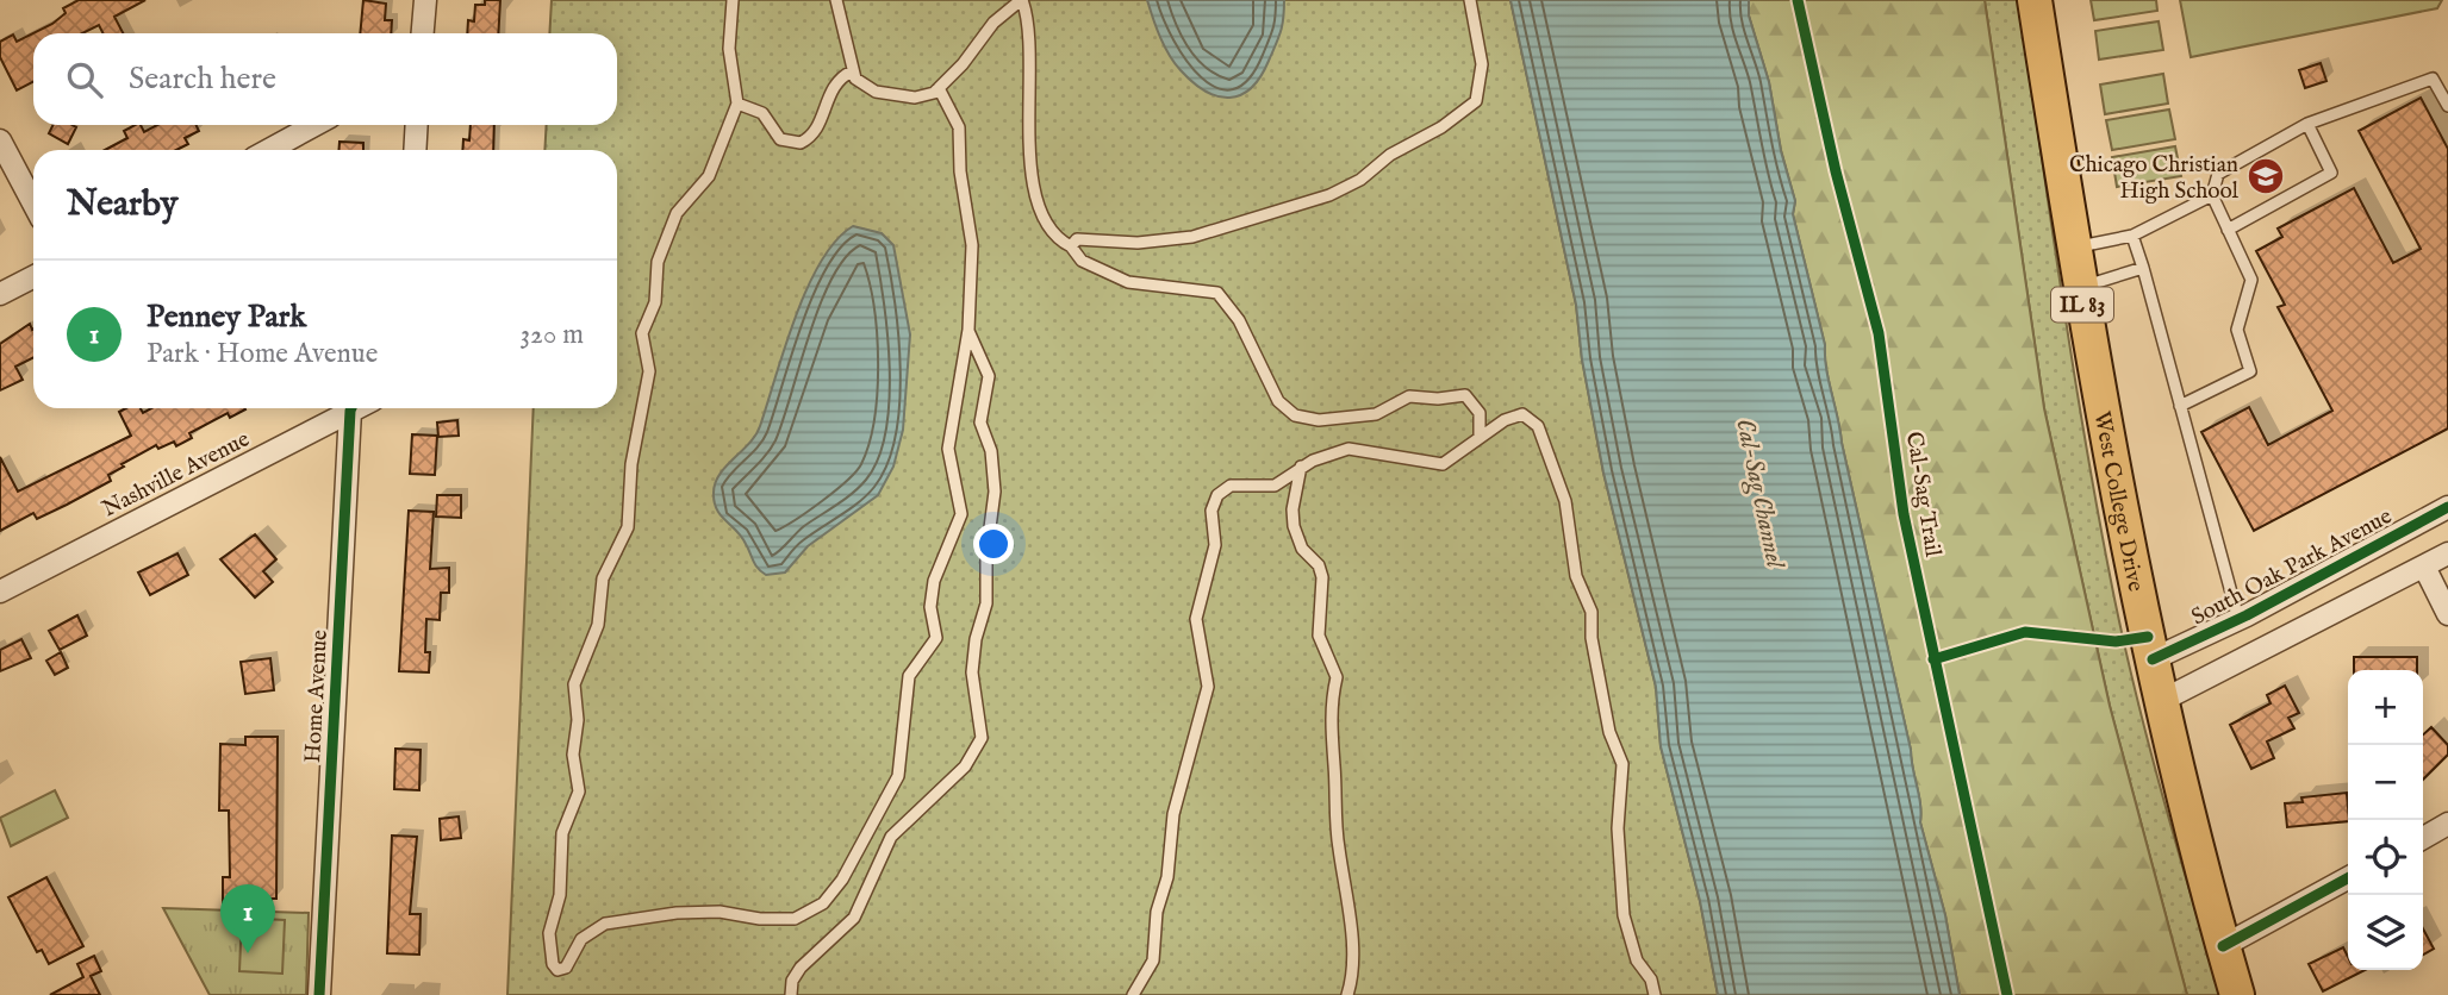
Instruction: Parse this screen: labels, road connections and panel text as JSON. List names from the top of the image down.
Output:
{
  "streets": {
    "main road": ["IL 83", "West College Drive"],
    "street": ["Nashville Avenue", "South Oak Park Avenue", "Home Avenue"],
    "cycle path": ["Cal-Sag Trail"]
  },
  "crossings": [
    ["West College Drive", "South Oak Park Avenue"]
  ],
  "water": ["Cal-Sag Channel"],
  "places": {
    "school or university": ["Chicago Christian High School"]
  },
  "page": {
    "search": "Search here",
    "heading": "Nearby",
    "list": [
      {
        "mark": "1",
        "name": "Penney Park",
        "note": "Park · Home Avenue",
        "value": "320 m"
      }
    ],
    "map_buttons": ["+", "−"],
    "pins": "1"
  }
}
